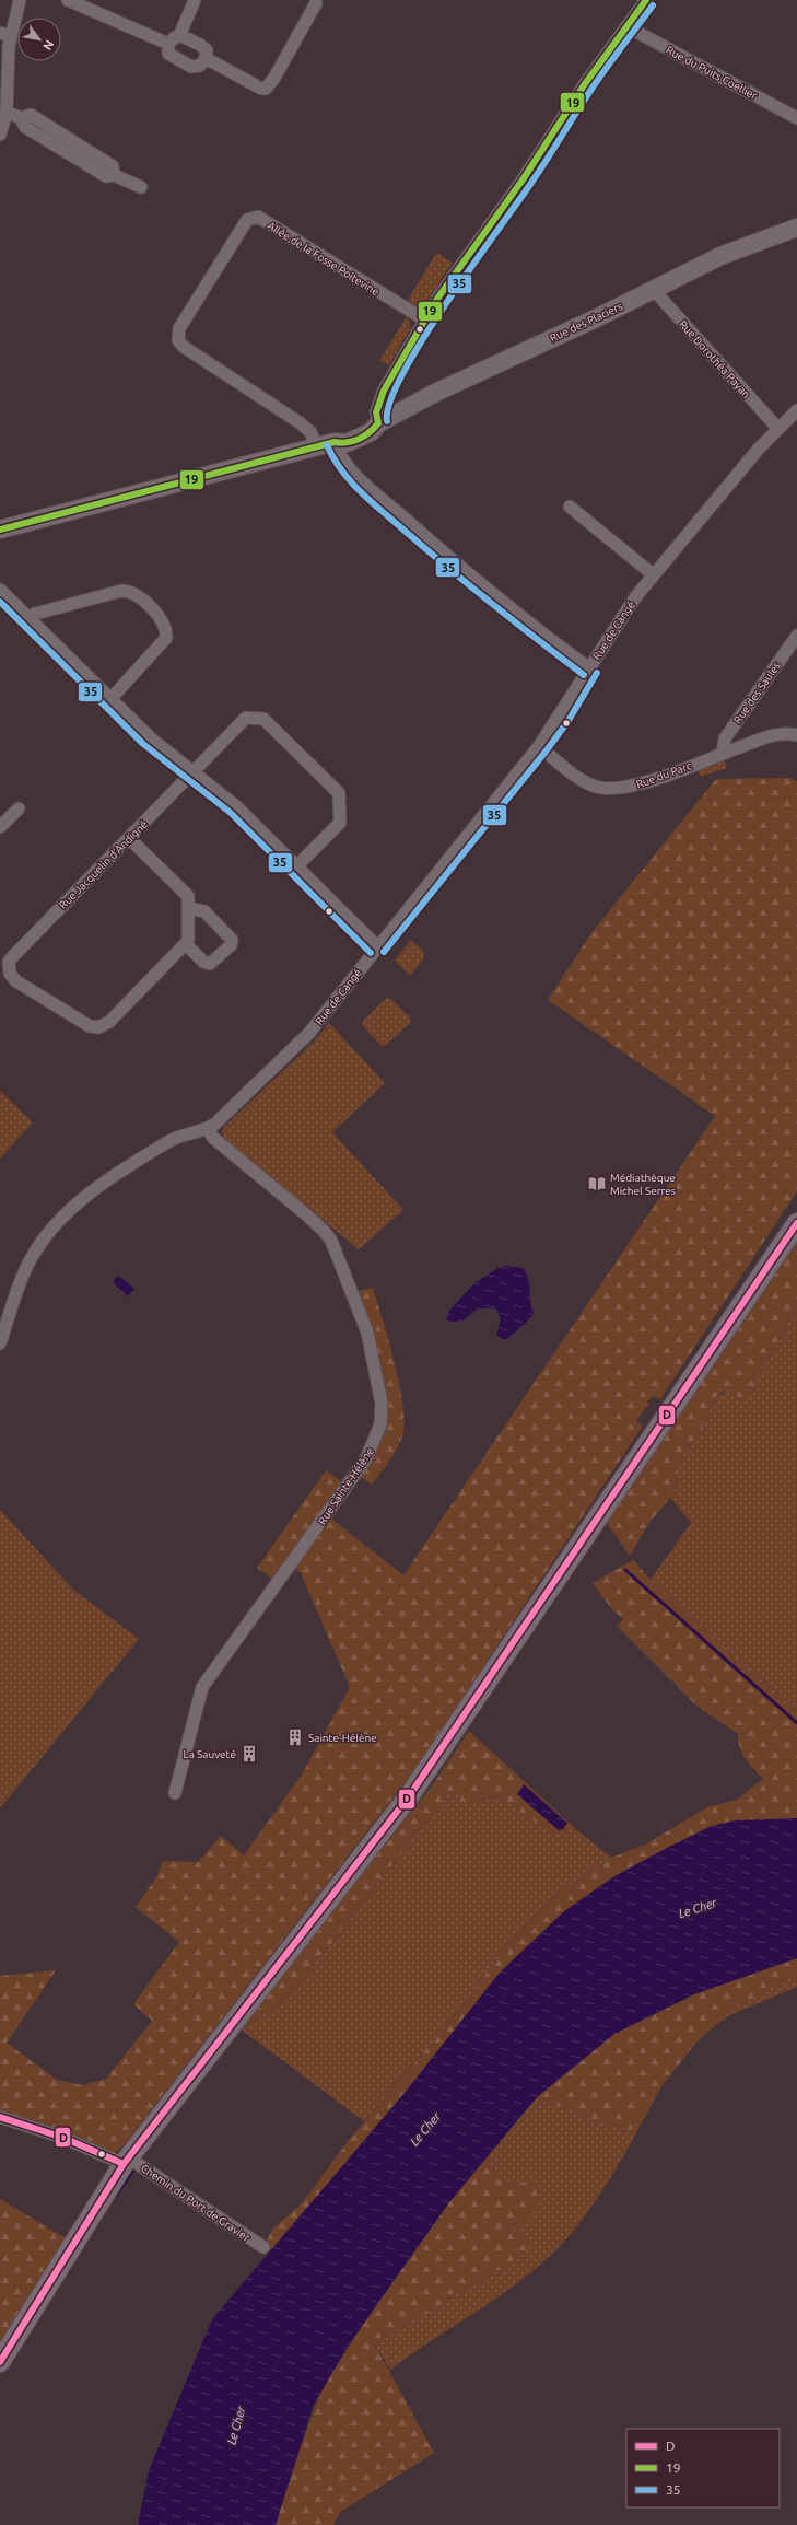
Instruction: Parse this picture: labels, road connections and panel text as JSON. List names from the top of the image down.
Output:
{
  "streets": {
    "street": [
      "Rue du Puits Coellier",
      "Allée de la Fosse Poitevine",
      "Rue des Placiers",
      "Rue Dorothéa Payan",
      "Rue de Cangé",
      "Rue des Saules",
      "Rue du Parc",
      "Rue Jacquelin d'Andigné",
      "Rue Sainte-Hélène",
      "Chemin du Port de Gravier"
    ]
  },
  "crossings": [
    ["Allée de la Fosse Poitevine", "Rue des Placiers"],
    ["Rue des Placiers", "Rue Dorothéa Payan"],
    ["Rue Dorothéa Payan", "Rue de Cangé"],
    ["Rue de Cangé", "Rue du Parc"],
    ["Rue de Cangé", "Rue Sainte-Hélène"],
    ["Rue des Saules", "Rue du Parc"]
  ],
  "water": ["Le Cher"],
  "places": {
    "library": ["Médiathèque Michel Serres"],
    "building": ["Sainte-Hélène", "La Sauveté"]
  },
  "lines": ["transit line 19", "transit line 35", "transit line D"],
  "legend": ["D", "19", "35"],
  "north": "bottom right"
}
